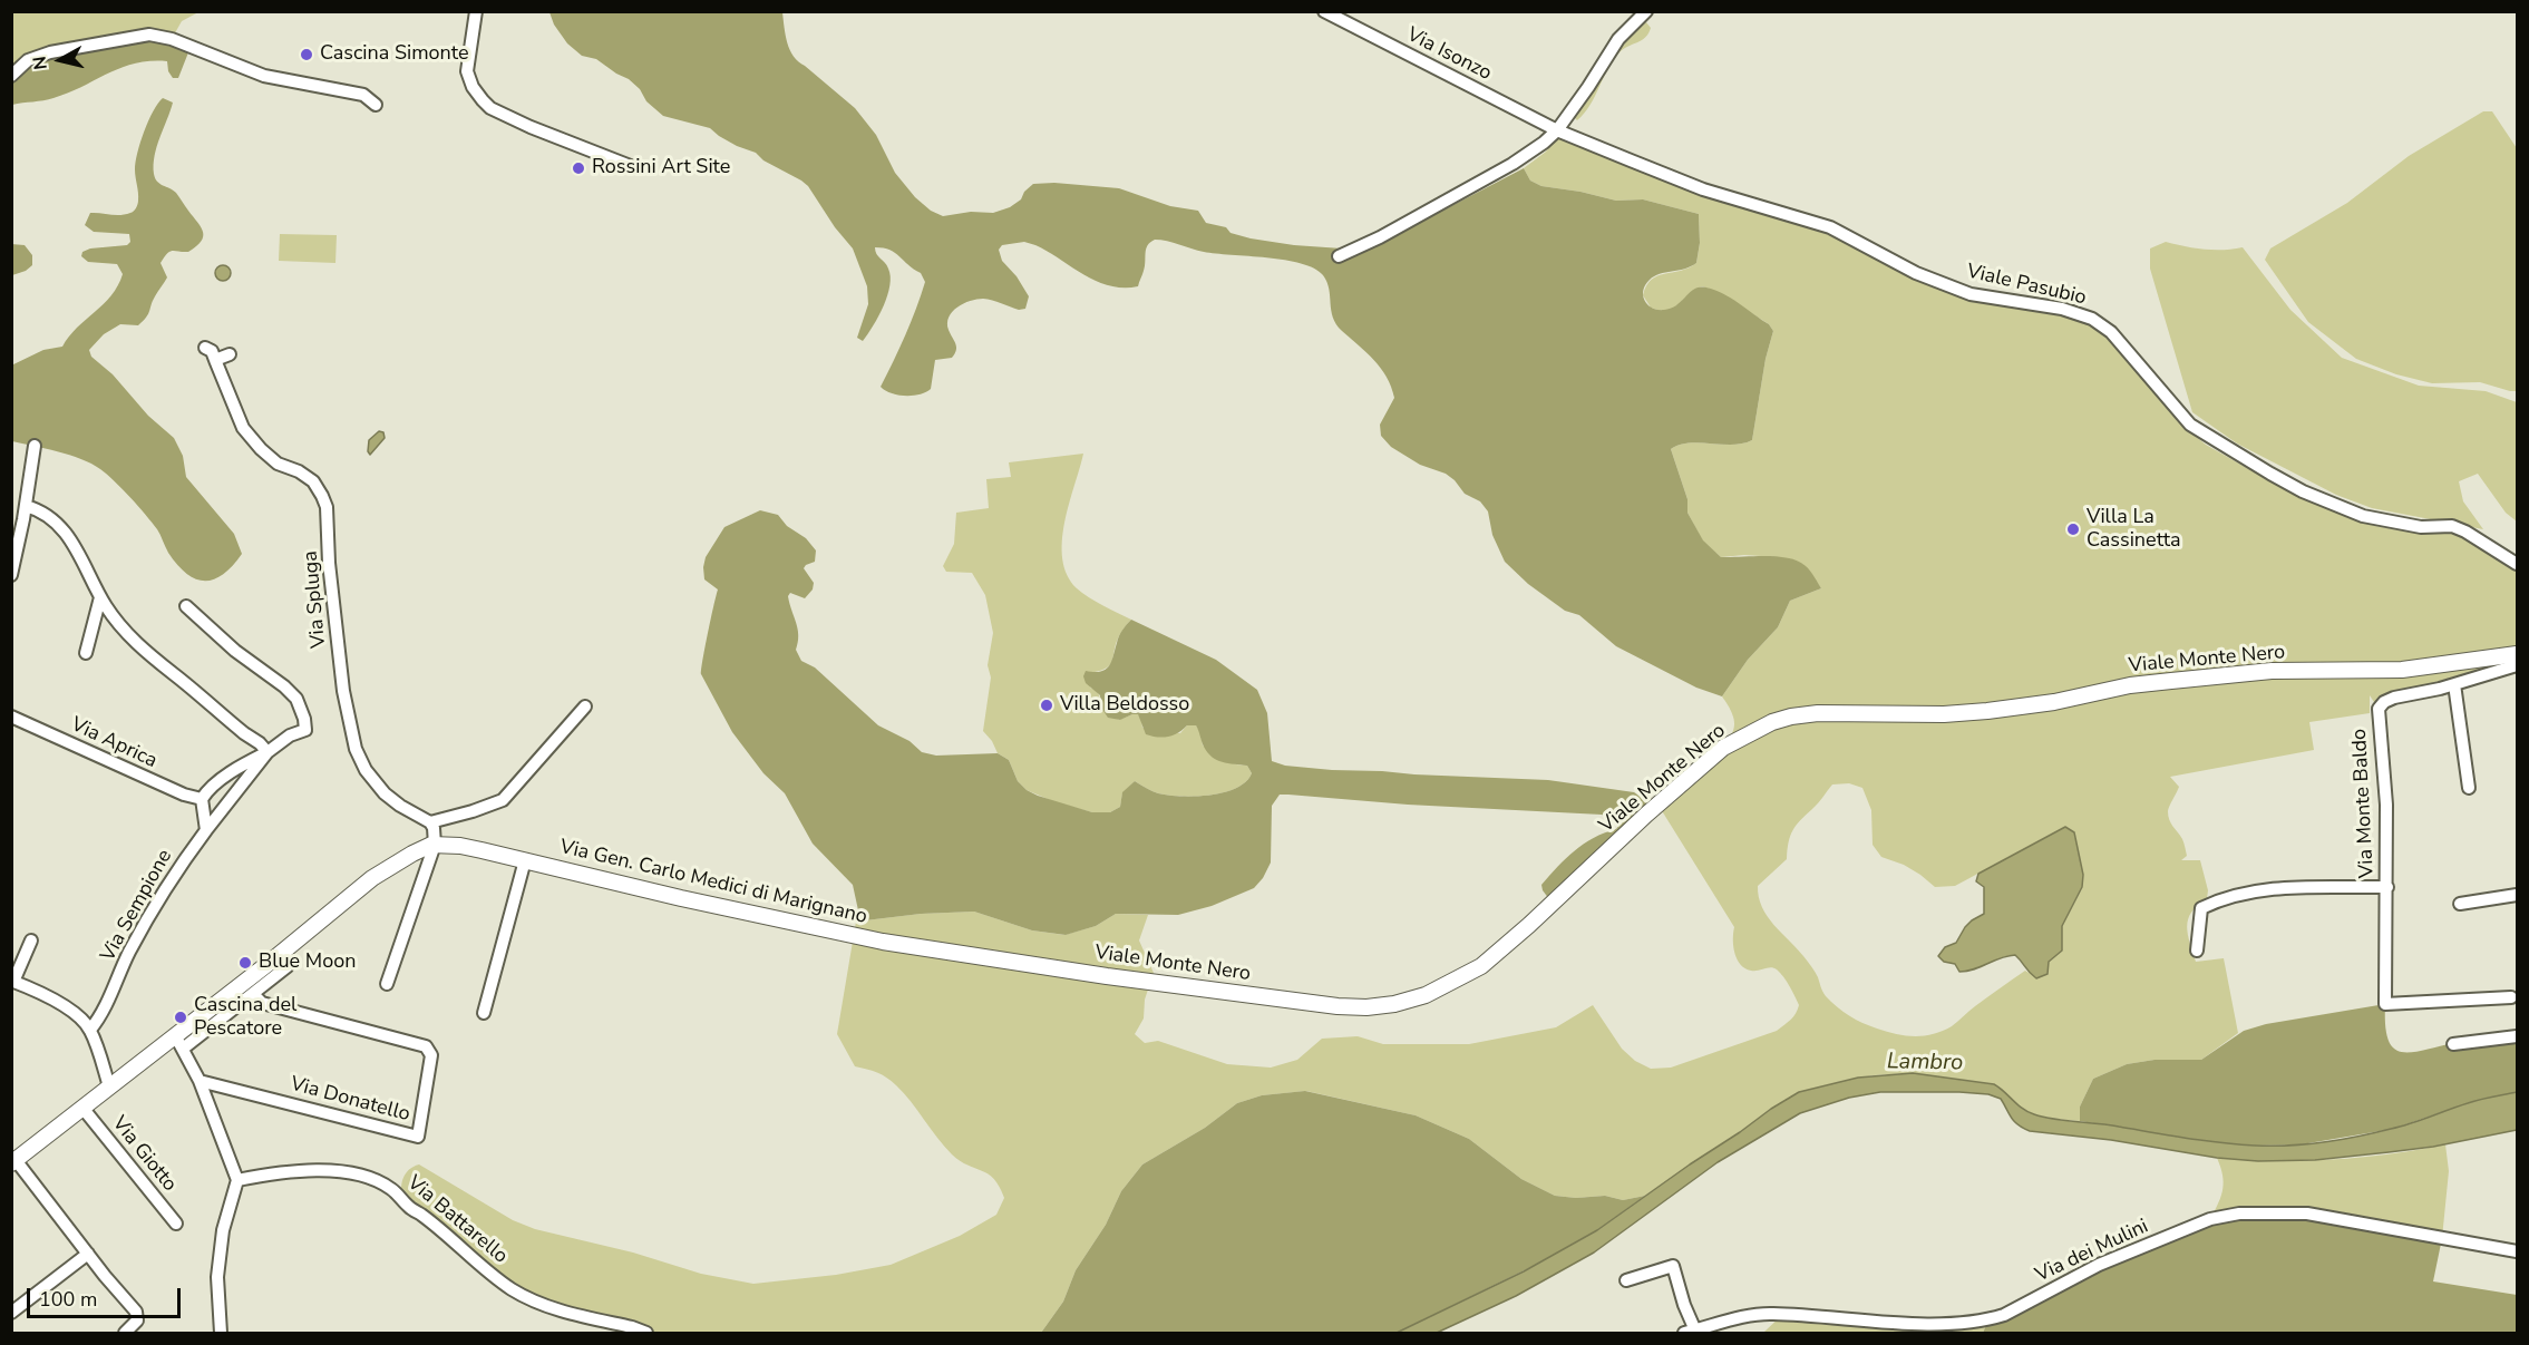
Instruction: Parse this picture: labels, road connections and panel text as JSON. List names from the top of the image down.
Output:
{
  "streets": {
    "street": [
      "Via Isonzo",
      "Viale Pasubio",
      "Via Spluga",
      "Viale Monte Nero",
      "Via Aprica",
      "Via Monte Baldo",
      "Via Gen. Carlo Medici di Marignano",
      "Via Sempione",
      "Via Donatello",
      "Via Giotto",
      "Via Battarello",
      "Via dei Mulini"
    ]
  },
  "crossings": [
    ["Via Isonzo", "Viale Pasubio"],
    ["Viale Monte Nero", "Via Gen. Carlo Medici di Marignano"]
  ],
  "water": ["Lambro"],
  "places": [
    "Cascina Simonte",
    "Rossini Art Site",
    "Villa La Cassinetta",
    "Villa Beldosso",
    "Blue Moon",
    "Cascina del Pescatore"
  ],
  "scale_bar": "100 m",
  "north": "left"
}
